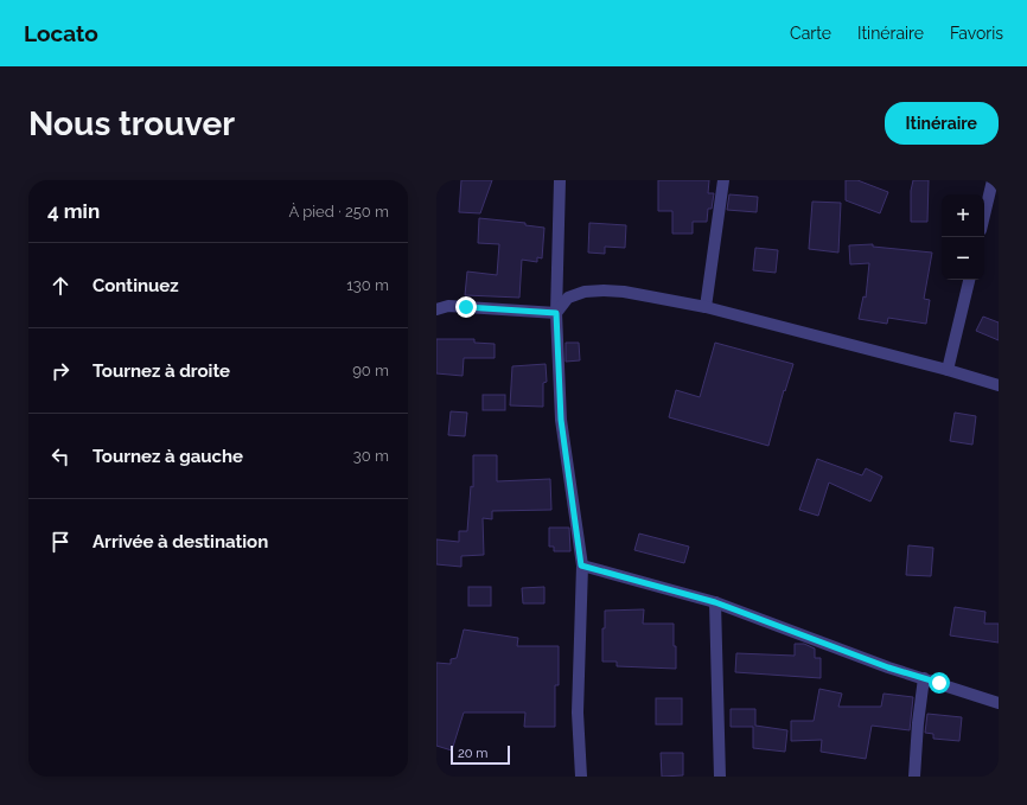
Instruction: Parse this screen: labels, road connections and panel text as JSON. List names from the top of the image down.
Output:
{
  "scale_bar": "20 m",
  "page": {
    "header": "Locato",
    "nav": ["Carte", "Itinéraire", "Favoris"],
    "buttons": "Itinéraire",
    "title": "Nous trouver",
    "heading": ["4 min", "À pied · 250 m"],
    "map_buttons": ["+", "−"],
    "list": [
      ["Continuez", "130 m"],
      ["Tournez à droite", "90 m"],
      ["Tournez à gauche", "30 m"],
      "Arrivée à destination"
    ],
    "scale": "20 m"
  }
}
